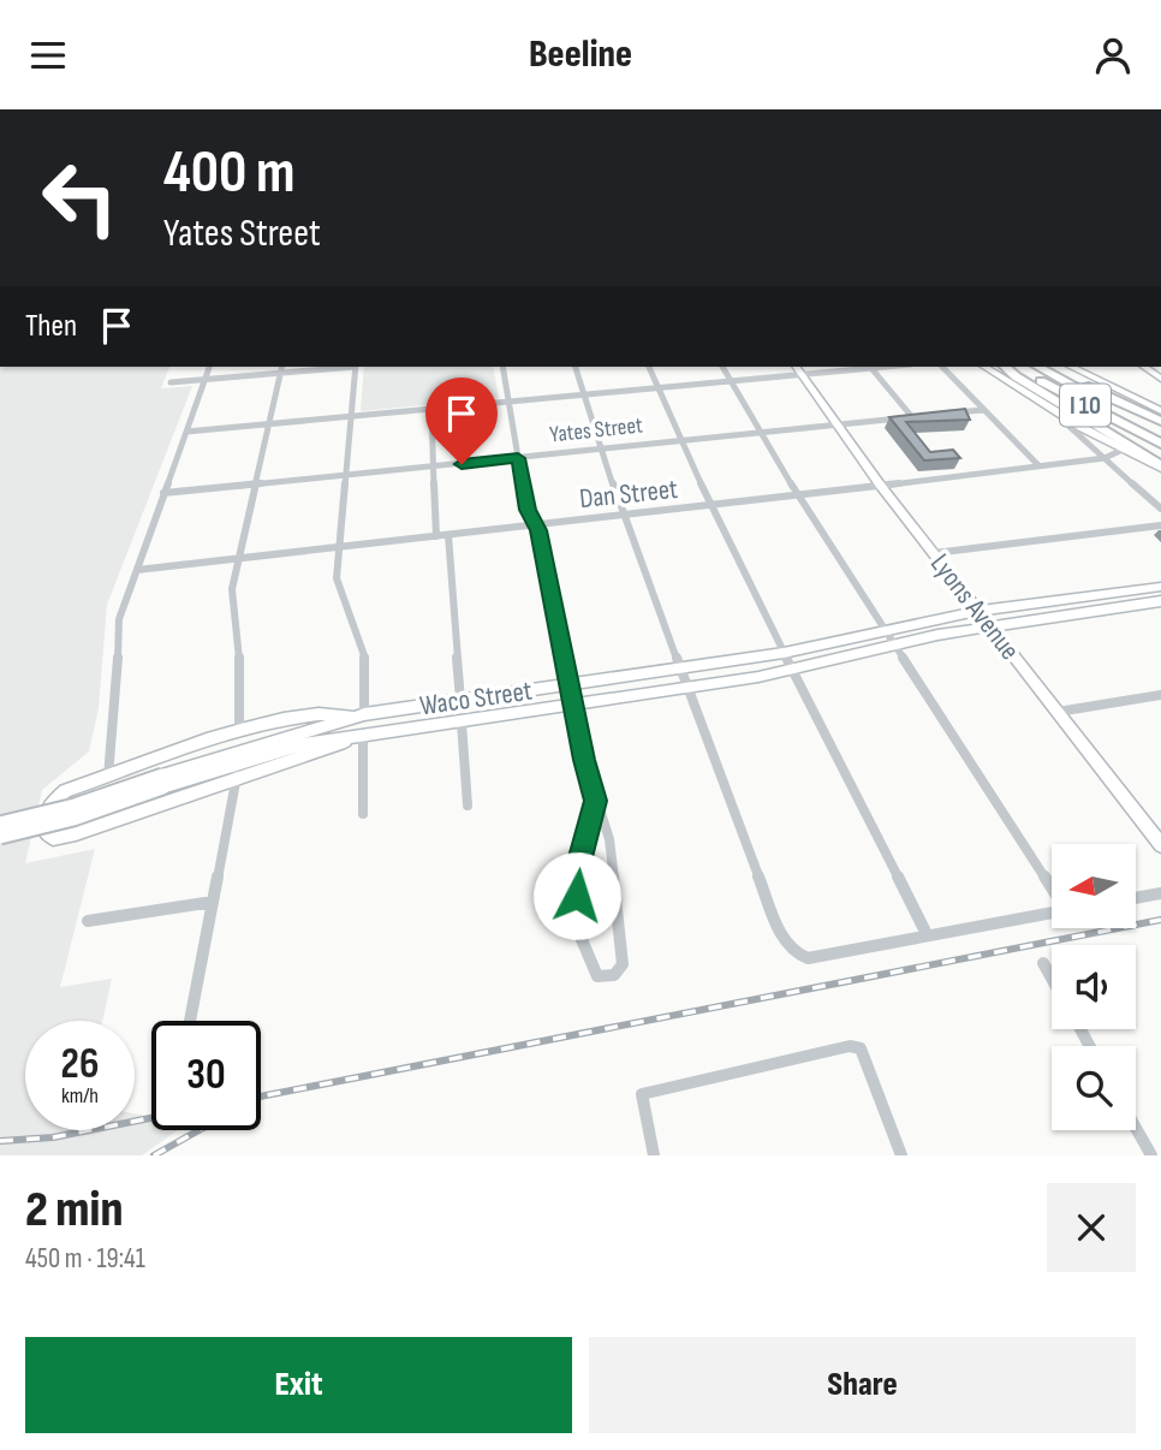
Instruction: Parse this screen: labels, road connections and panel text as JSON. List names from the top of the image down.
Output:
{
  "streets": {
    "highway": ["I 10"],
    "main road": ["Lyons Avenue", "Waco Street"],
    "street": ["Yates Street", "Dan Street"]
  },
  "crossings": [
    ["Yates Street", "Lyons Avenue"],
    ["Dan Street", "Lyons Avenue"],
    ["Lyons Avenue", "Waco Street"]
  ],
  "north": "left",
  "page": {
    "header": "Beeline",
    "turn": ["400 m", "Yates Street"],
    "then": "Then",
    "speed": "26 km/h",
    "limit": "30",
    "heading": ["2 min", "450 m · 19:41"],
    "buttons": ["Exit", "Share"]
  }
}
